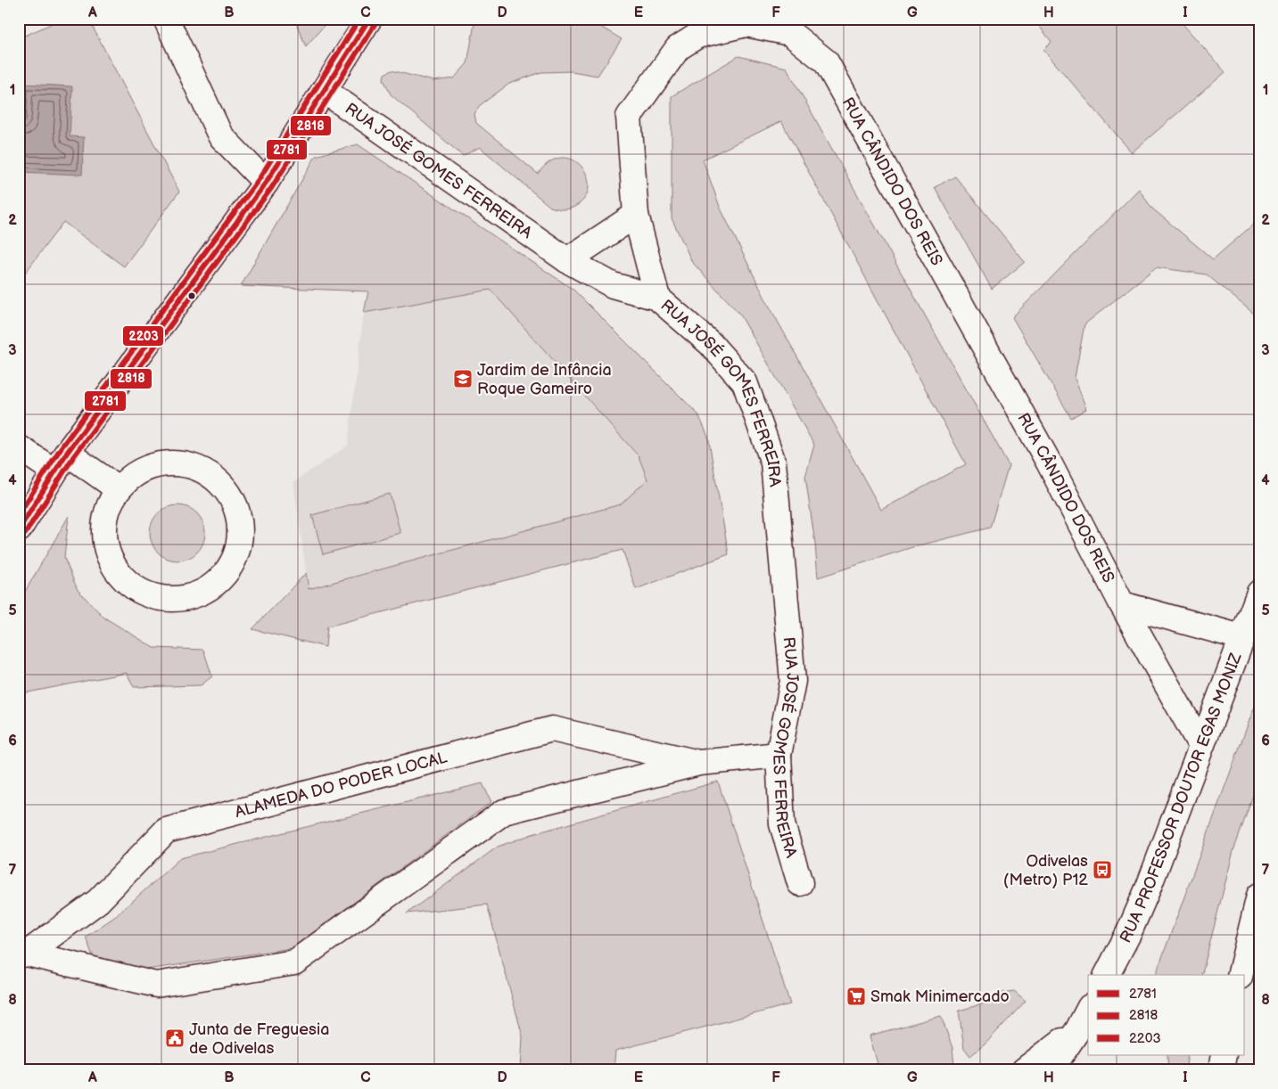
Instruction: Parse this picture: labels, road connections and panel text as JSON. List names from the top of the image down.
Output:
{
  "streets": {
    "main road": [
      "RUA JOSÉ GOMES FERREIRA",
      "RUA CÂNDIDO DOS REIS",
      "ALAMEDA DO PODER LOCAL",
      "RUA PROFESSOR DOUTOR EGAS MONIZ"
    ]
  },
  "crossings": [
    ["RUA JOSÉ GOMES FERREIRA", "RUA CÂNDIDO DOS REIS"],
    ["RUA JOSÉ GOMES FERREIRA", "ALAMEDA DO PODER LOCAL"],
    ["RUA CÂNDIDO DOS REIS", "RUA PROFESSOR DOUTOR EGAS MONIZ"]
  ],
  "places": {
    "school or university": ["Jardim de Infância Roque Gameiro"],
    "bus stop": ["Odivelas (Metro) P12"],
    "supermarket": ["Smak Minimercado"],
    "public building": ["Junta de Freguesia de Odivelas"]
  },
  "lines": ["transit line 2781", "transit line 2203", "transit line 2818"],
  "legend": ["2781", "2818", "2203"],
  "grid": {
    "columns": [
      "A",
      "B",
      "C",
      "D",
      "E",
      "F",
      "G",
      "H",
      "I"
    ],
    "rows": [
      "1",
      "2",
      "3",
      "4",
      "5",
      "6",
      "7",
      "8"
    ]
  }
}
